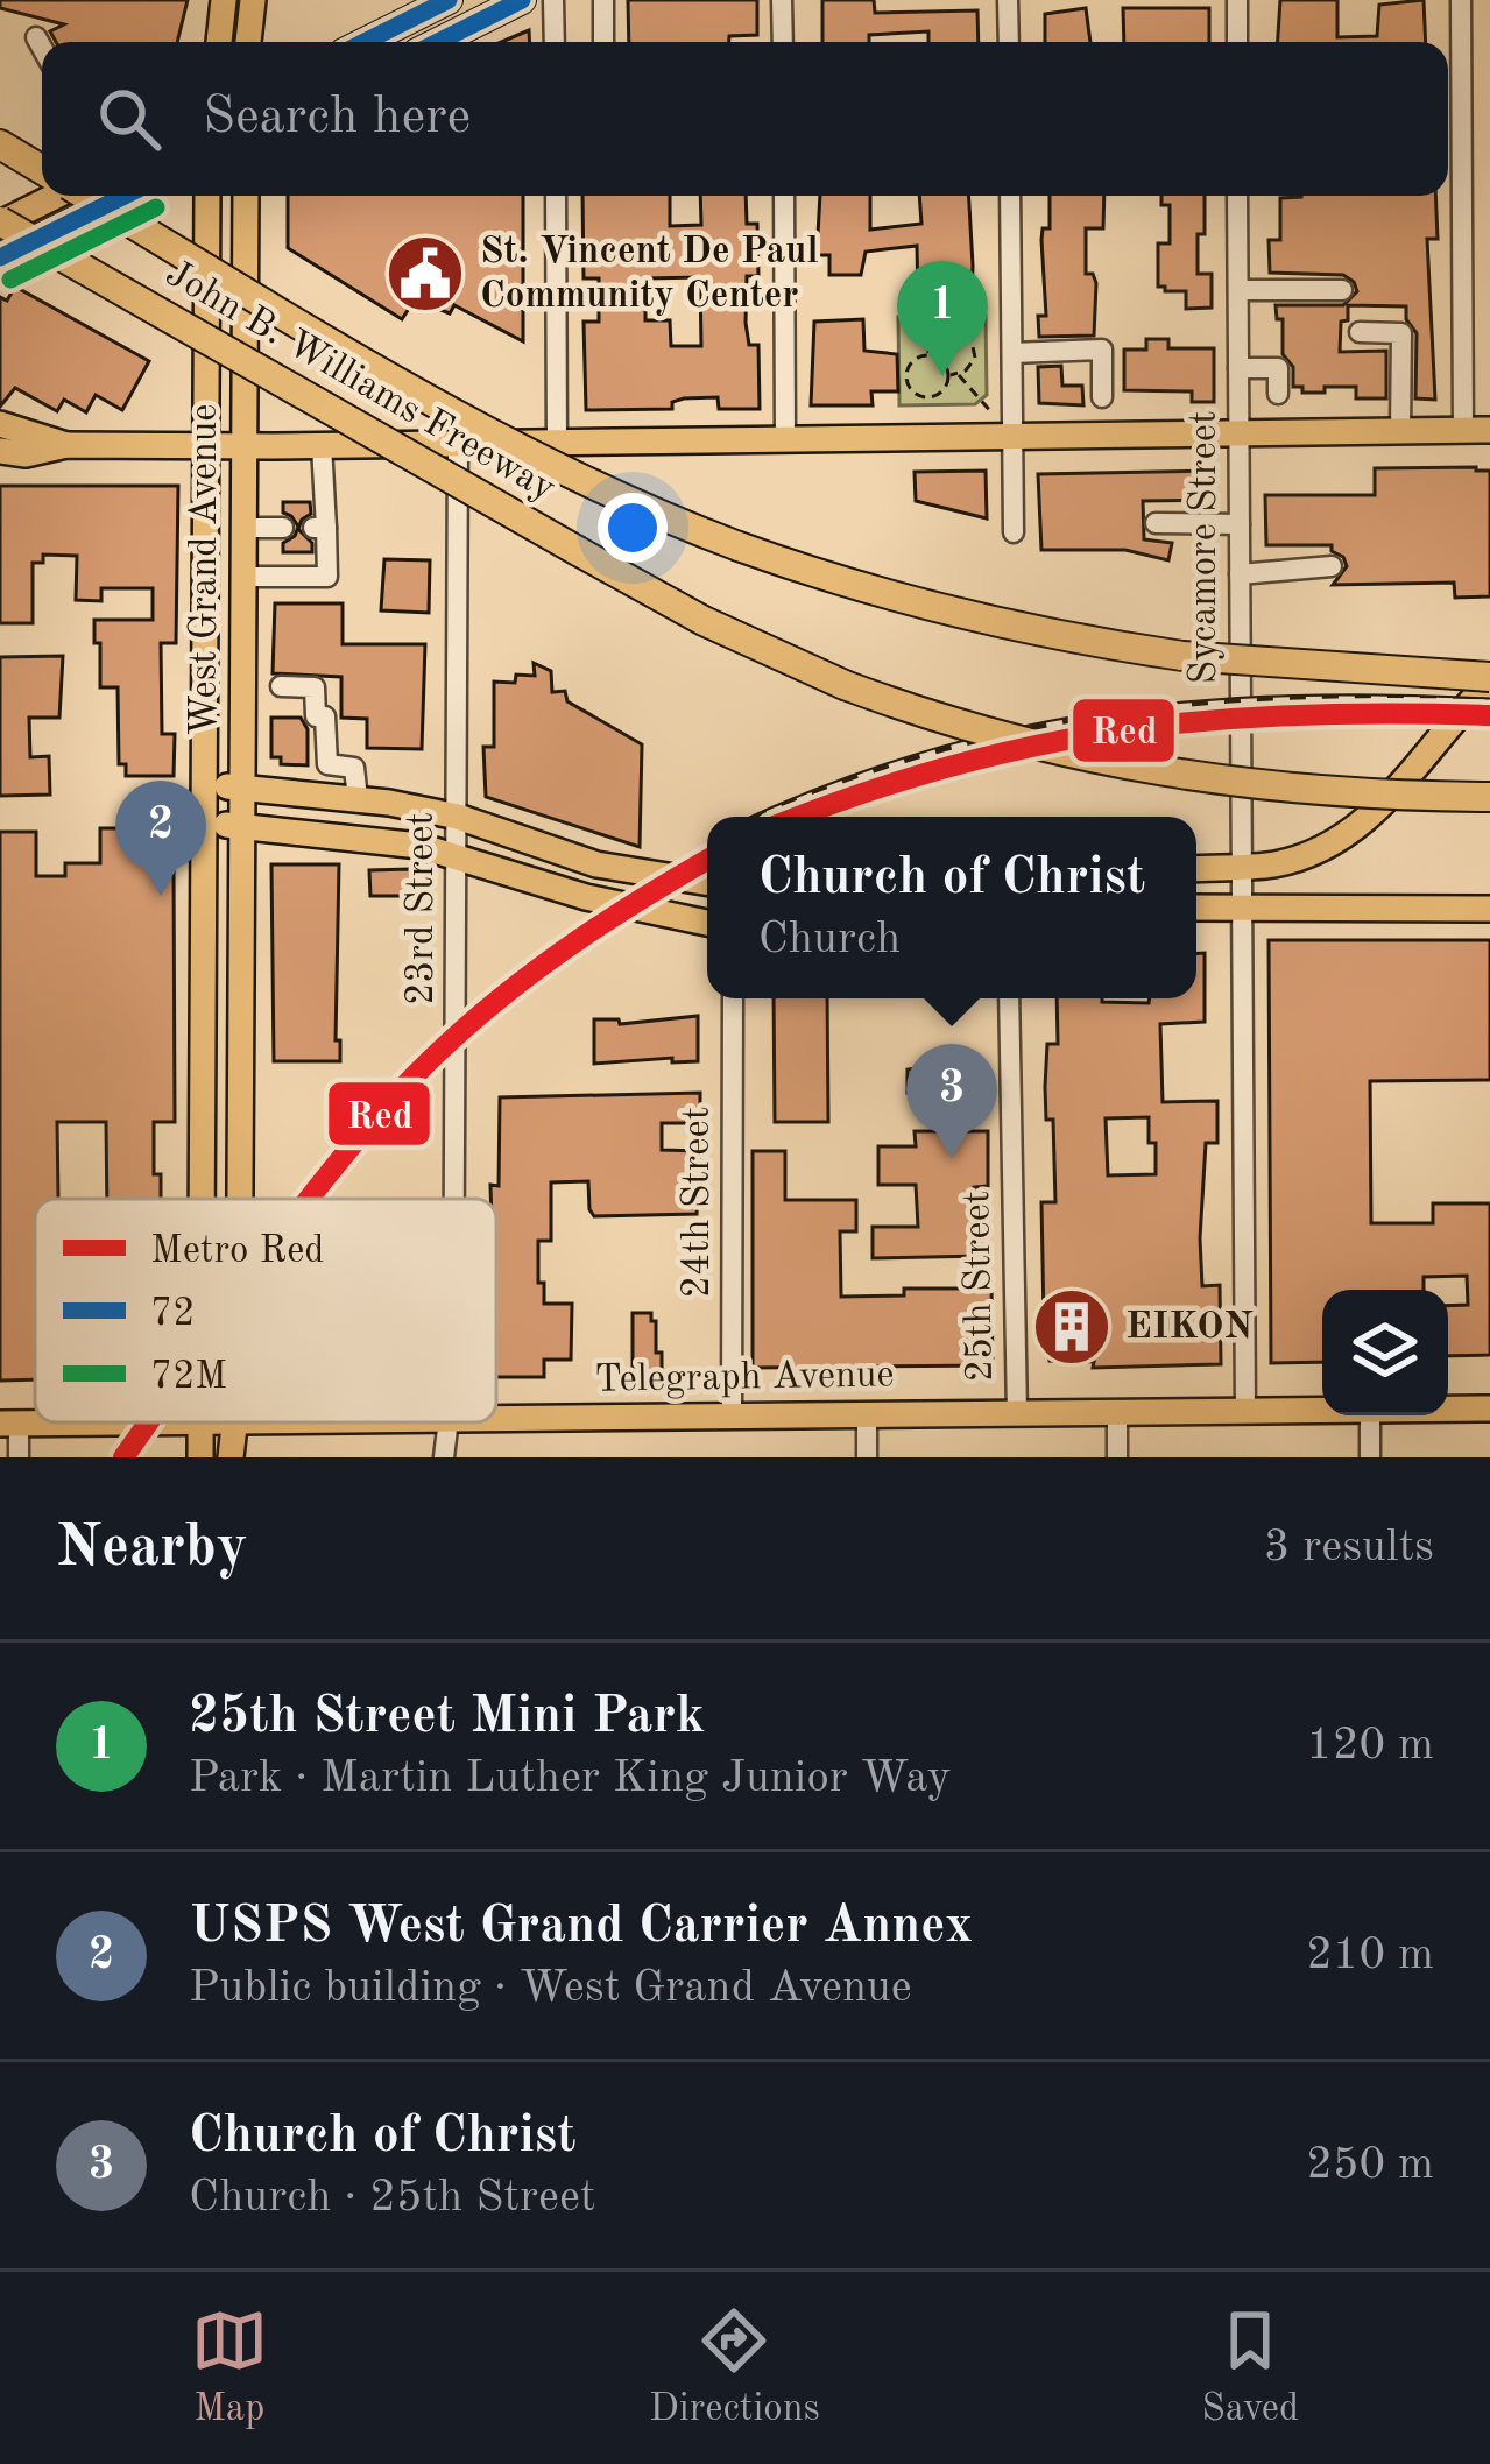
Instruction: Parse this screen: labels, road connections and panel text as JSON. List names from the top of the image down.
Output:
{
  "streets": {
    "highway": ["John B. Williams Freeway"],
    "main road": ["West Grand Avenue", "Telegraph Avenue"],
    "street": [
      "Sycamore Street",
      "23rd Street",
      "24th Street",
      "25th Street"
    ]
  },
  "crossings": [
    ["Sycamore Street", "Telegraph Avenue"],
    ["24th Street", "Telegraph Avenue"],
    ["25th Street", "Telegraph Avenue"]
  ],
  "places": {
    "public building": ["St. Vincent De Paul Community Center"],
    "building": ["EIKON"]
  },
  "lines": ["transit line 72", "transit line 72M", "metro line Red"],
  "legend": ["Metro Red", "72", "72M"],
  "page": {
    "search": "Search here",
    "pins": ["1", "2", "3"],
    "popup": ["Church of Christ", "Church"],
    "heading": ["Nearby", "3 results"],
    "list": [
      {
        "mark": "1",
        "name": "25th Street Mini Park",
        "note": "Park · Martin Luther King Junior Way",
        "value": "120 m"
      },
      {
        "mark": "2",
        "name": "USPS West Grand Carrier Annex",
        "note": "Public building · West Grand Avenue",
        "value": "210 m"
      },
      {
        "mark": "3",
        "name": "Church of Christ",
        "note": "Church · 25th Street",
        "value": "250 m"
      }
    ],
    "nav": ["Map", "Directions", "Saved"]
  }
}
